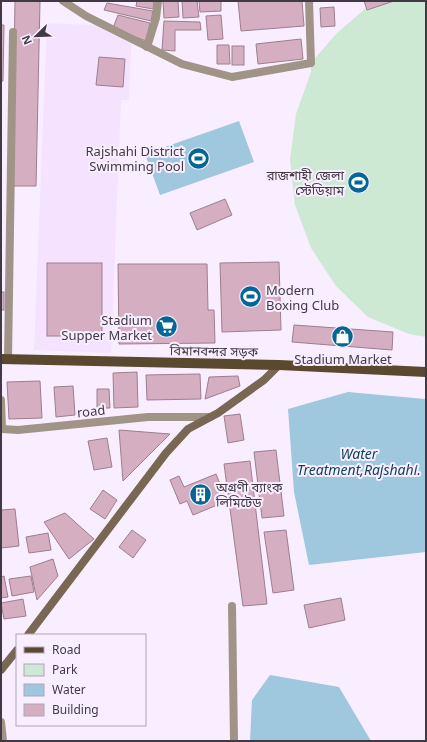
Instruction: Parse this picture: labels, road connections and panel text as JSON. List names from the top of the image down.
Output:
{
  "streets": {
    "main road": ["বিমানবন্দর সড়ক"],
    "street": ["road"]
  },
  "water": ["Water Treatment,Rajshahi."],
  "places": {
    "sports": ["Rajshahi District Swimming Pool", "রাজশাহী জেলা স্টেডিয়াম", "Modern Boxing Club"],
    "supermarket": ["Stadium Supper Market"],
    "shop": ["Stadium Market"],
    "building": ["অগ্রণী ব্যাংক লিমিটেড"]
  },
  "legend": [
    "Road",
    "Park",
    "Water",
    "Building"
  ],
  "north": "bottom left"
}
